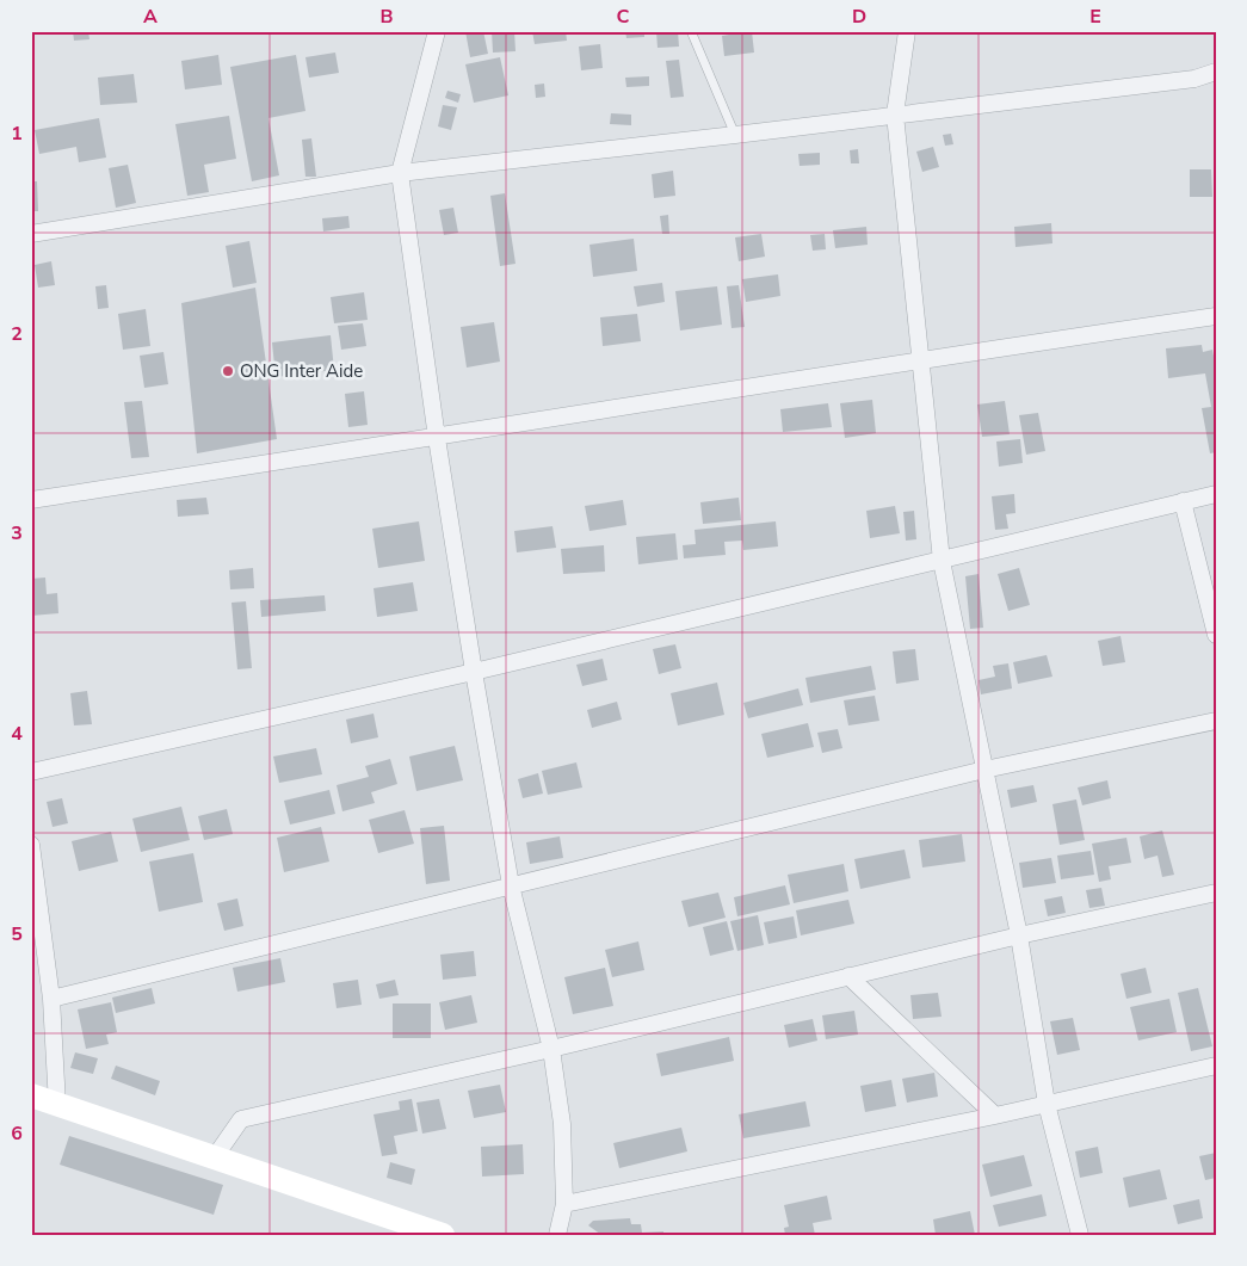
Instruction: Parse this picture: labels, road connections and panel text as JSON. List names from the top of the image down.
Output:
{
  "places": ["ONG Inter Aide"],
  "grid": {
    "columns": [
      "A",
      "B",
      "C",
      "D",
      "E"
    ],
    "rows": [
      "1",
      "2",
      "3",
      "4",
      "5",
      "6"
    ]
  }
}
